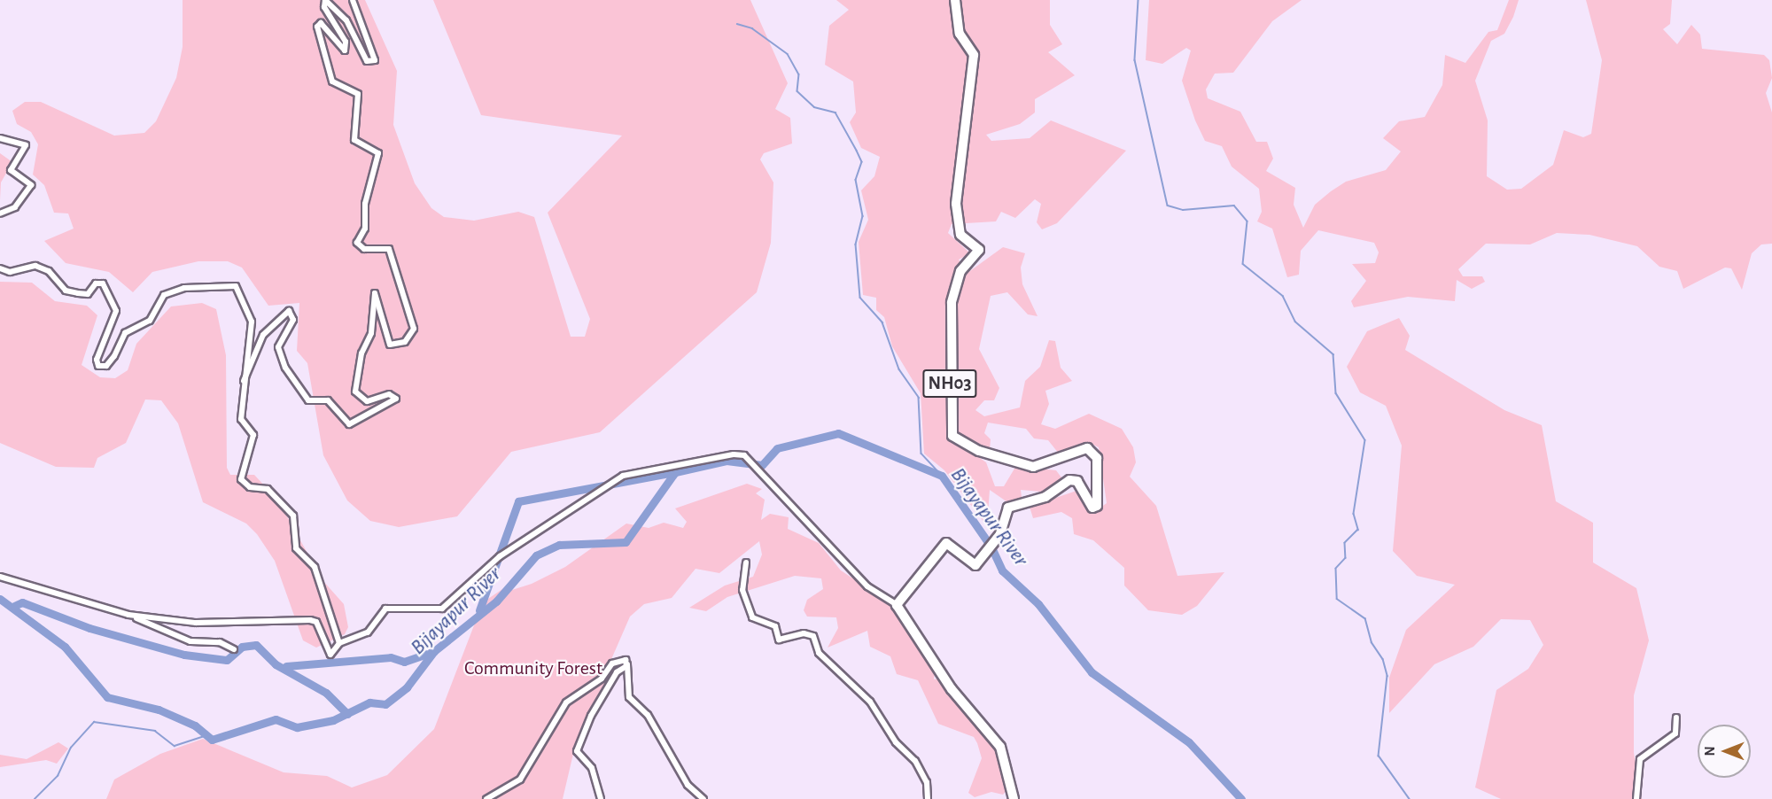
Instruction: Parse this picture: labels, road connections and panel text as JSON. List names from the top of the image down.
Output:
{
  "streets": {
    "main road": ["NH03"]
  },
  "water": ["Bijayapur River"],
  "parks": ["Community Forest"],
  "north": "left"
}
